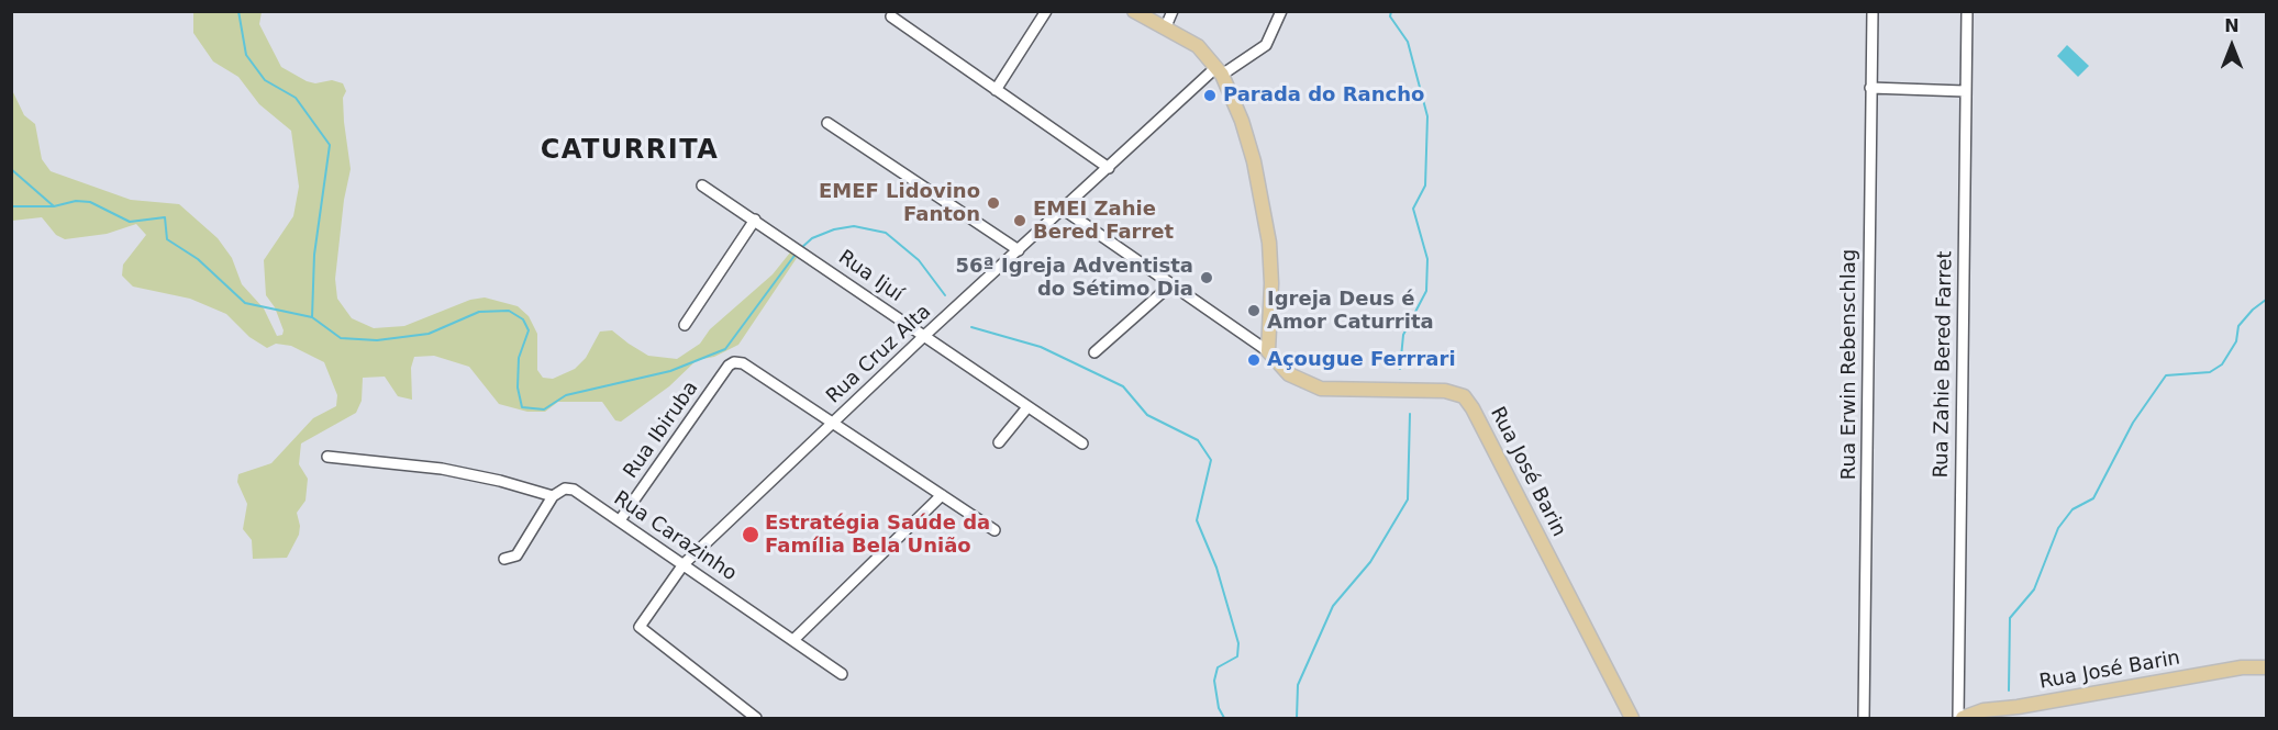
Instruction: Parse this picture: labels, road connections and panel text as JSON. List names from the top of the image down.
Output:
{
  "streets": {
    "main road": ["Rua José Barin"],
    "street": [
      "Rua Ijuí",
      "Rua Cruz Alta",
      "Rua Erwin Rebenschlag",
      "Rua Zahie Bered Farret",
      "Rua Ibiruba",
      "Rua Carazinho"
    ]
  },
  "crossings": [
    ["Rua Ijuí", "Rua Cruz Alta"],
    ["Rua Cruz Alta", "Rua Ibiruba"],
    ["Rua Cruz Alta", "Rua Carazinho"],
    ["Rua Zahie Bered Farret", "Rua José Barin"],
    ["Rua Ibiruba", "Rua Carazinho"]
  ],
  "districts": ["CATURRITA"],
  "places": [
    "Parada do Rancho",
    "EMEF Lidovino Fanton",
    "EMEI Zahie Bered Farret",
    "56ª Igreja Adventista do Sétimo Dia",
    "Igreja Deus é Amor Caturrita",
    "Açougue Ferrrari",
    "Estratégia Saúde da Família Bela União"
  ],
  "north": "top"
}
